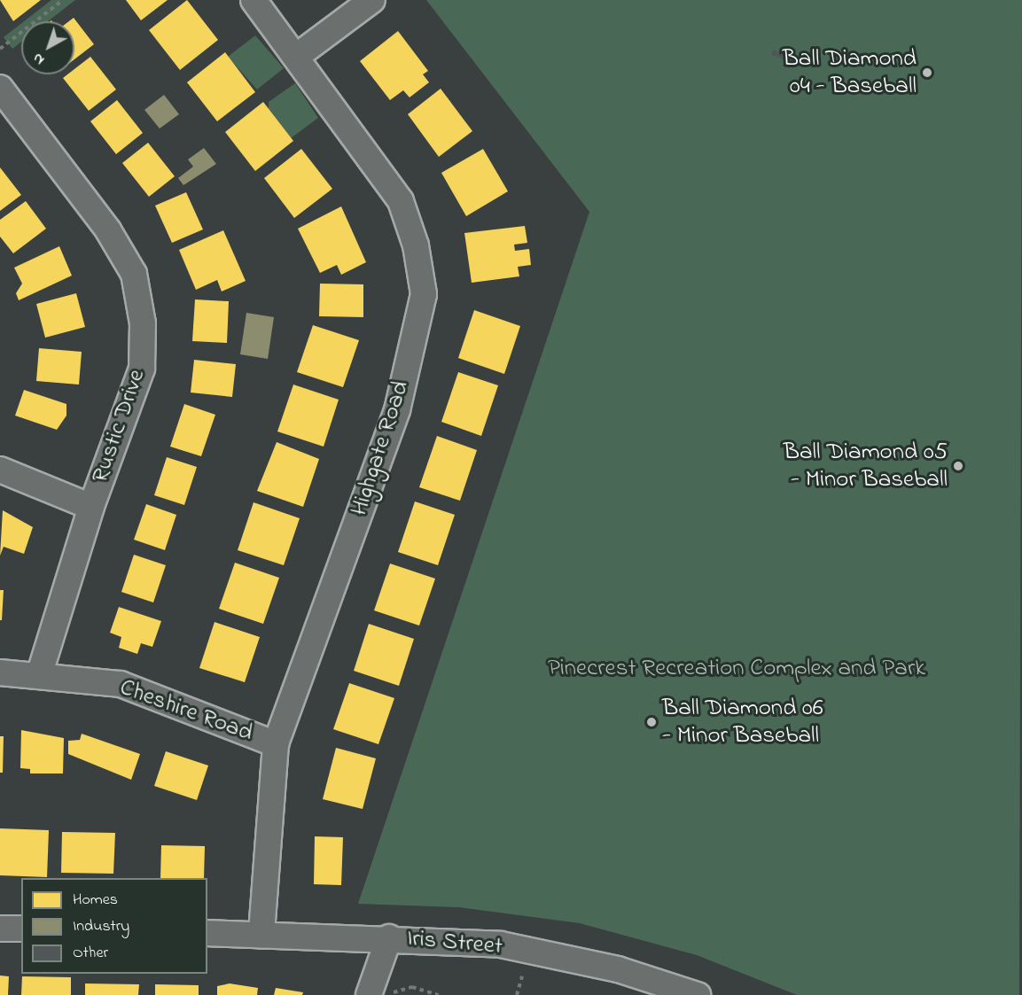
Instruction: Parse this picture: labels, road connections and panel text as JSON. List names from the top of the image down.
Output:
{
  "streets": {
    "street": [
      "Rustic Drive",
      "Highgate Road",
      "Cheshire Road",
      "Iris Street"
    ]
  },
  "crossings": [
    ["Rustic Drive", "Cheshire Road"],
    ["Highgate Road", "Cheshire Road"],
    ["Highgate Road", "Iris Street"]
  ],
  "parks": ["Pinecrest Recreation Complex and Park"],
  "places": ["Ball Diamond 04 - Baseball", "Ball Diamond 05 - Minor Baseball", "Ball Diamond 06 - Minor Baseball"],
  "legend": ["Homes", "Industry", "Other"],
  "north": "bottom left"
}
